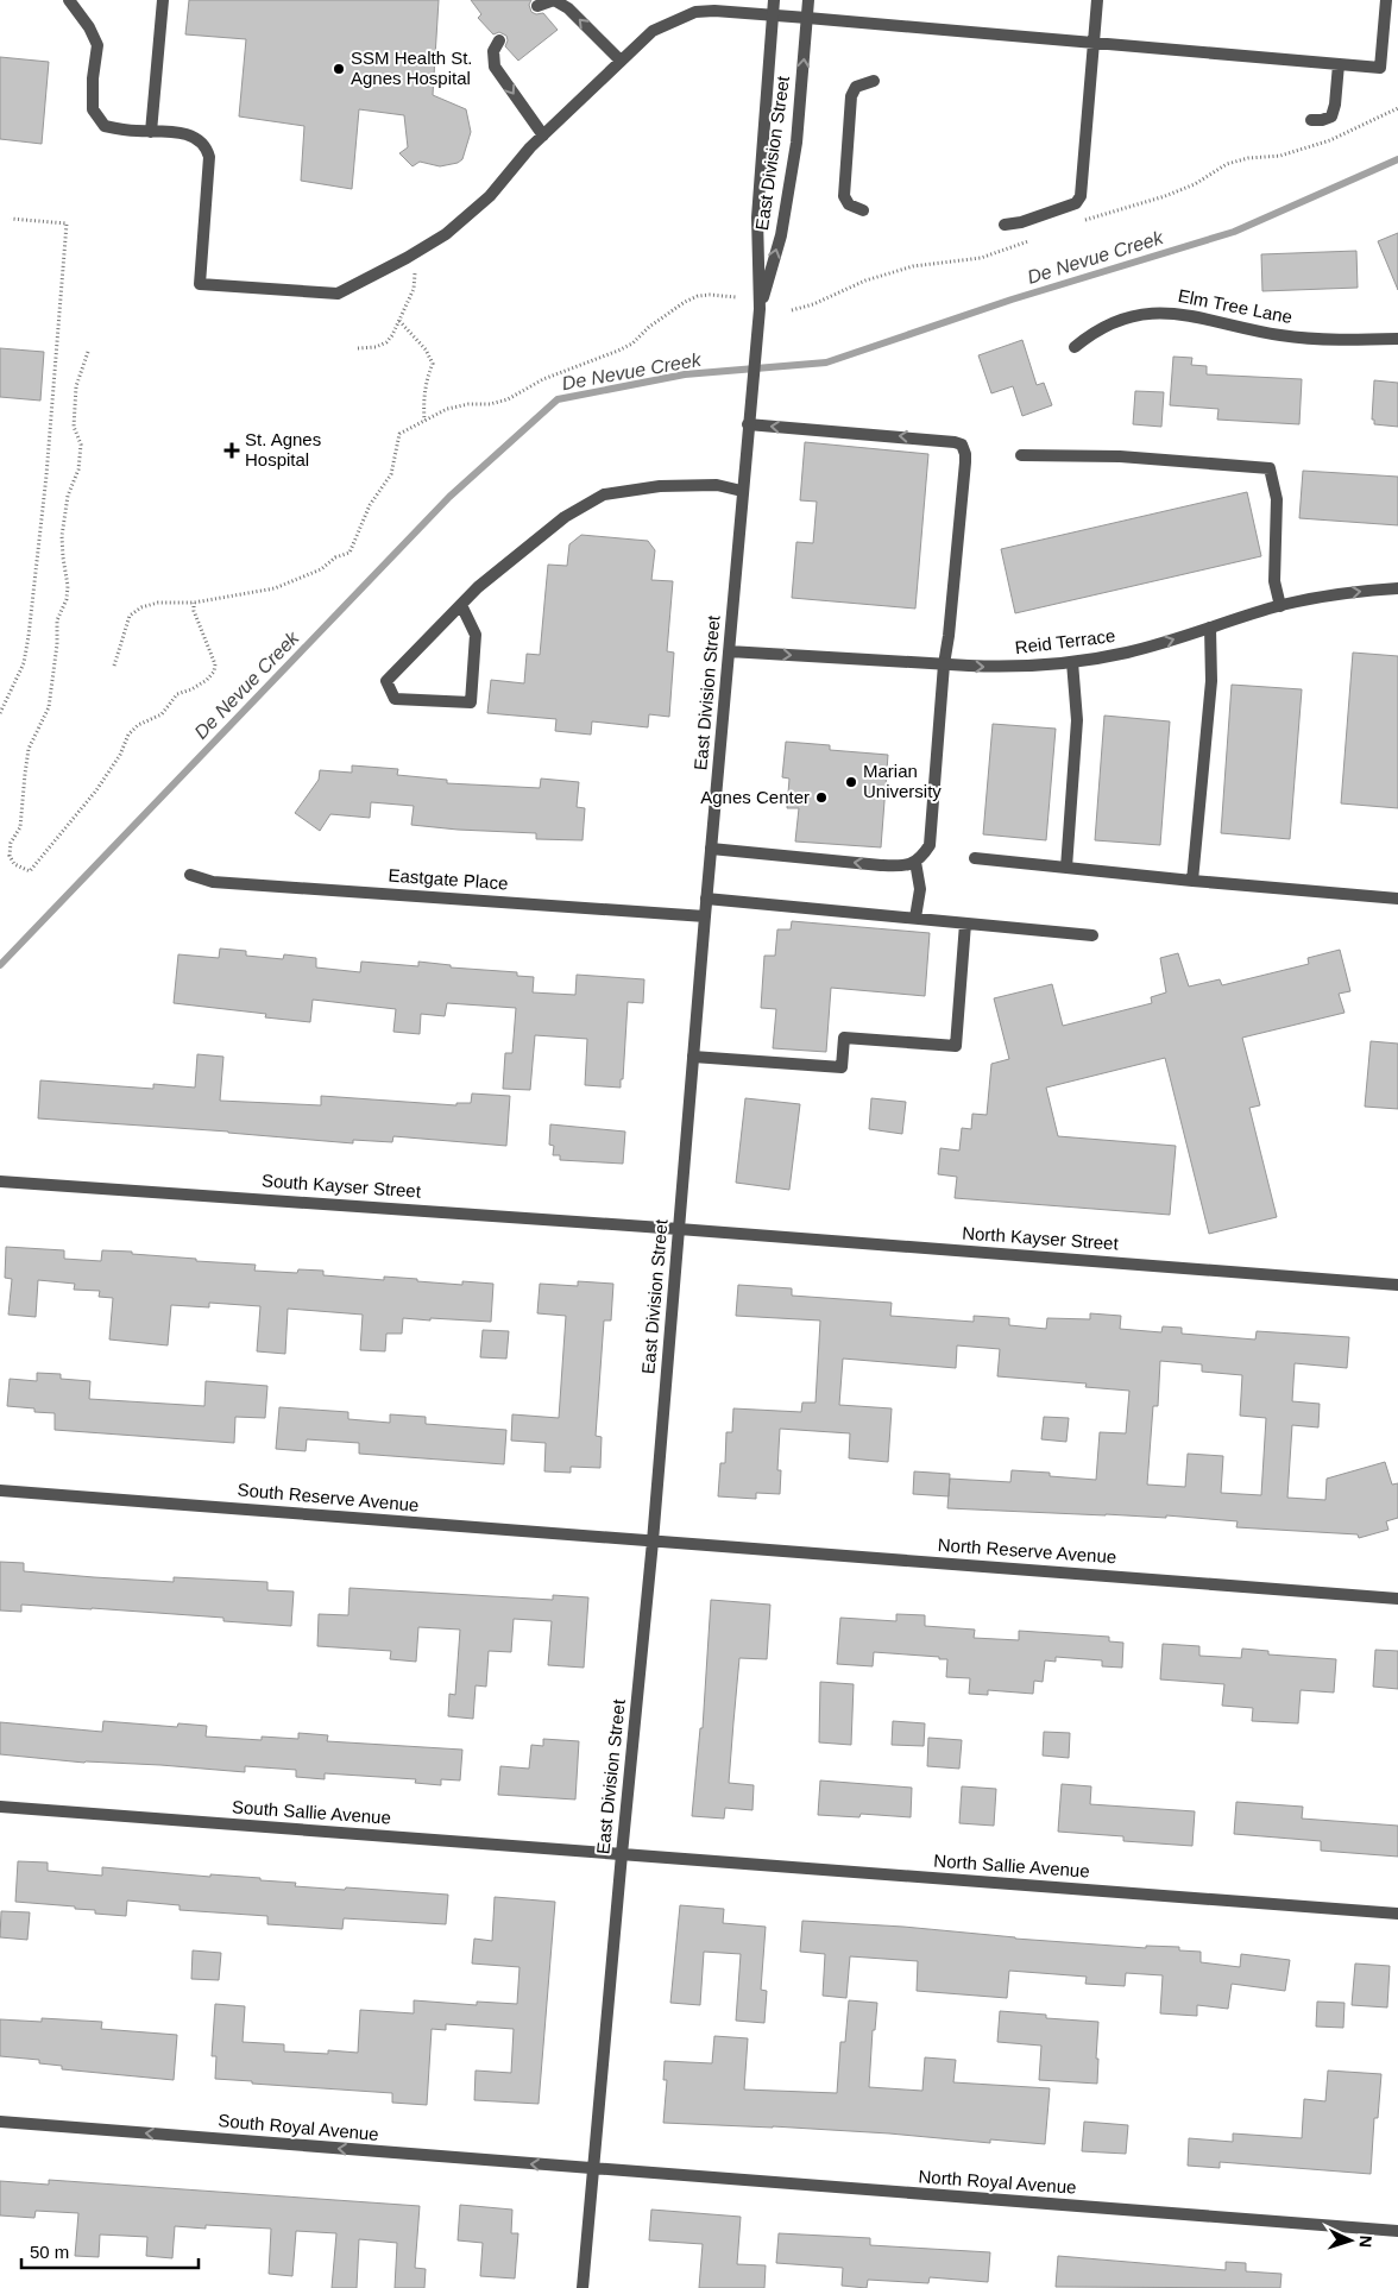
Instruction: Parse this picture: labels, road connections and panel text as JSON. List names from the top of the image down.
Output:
{
  "streets": {
    "street": [
      "East Division Street",
      "Elm Tree Lane",
      "Reid Terrace",
      "Eastgate Place",
      "South Kayser Street",
      "North Kayser Street",
      "South Reserve Avenue",
      "North Reserve Avenue",
      "South Sallie Avenue",
      "North Sallie Avenue",
      "South Royal Avenue",
      "North Royal Avenue"
    ]
  },
  "crossings": [
    ["East Division Street", "Reid Terrace"],
    ["East Division Street", "Eastgate Place"],
    ["East Division Street", "South Kayser Street"],
    ["East Division Street", "North Kayser Street"],
    ["East Division Street", "South Reserve Avenue"],
    ["East Division Street", "North Reserve Avenue"],
    ["East Division Street", "South Sallie Avenue"],
    ["East Division Street", "North Sallie Avenue"],
    ["East Division Street", "South Royal Avenue"],
    ["East Division Street", "North Royal Avenue"],
    ["South Kayser Street", "North Kayser Street"],
    ["South Reserve Avenue", "North Reserve Avenue"],
    ["South Sallie Avenue", "North Sallie Avenue"],
    ["South Royal Avenue", "North Royal Avenue"]
  ],
  "one_way": ["Reid Terrace", "South Royal Avenue"],
  "water": ["De Nevue Creek"],
  "places": {
    "other": ["SSM Health St. Agnes Hospital", "Marian University", "Agnes Center"],
    "health": ["St. Agnes Hospital"]
  },
  "scale_bar": "50 m",
  "north": "right"
}
